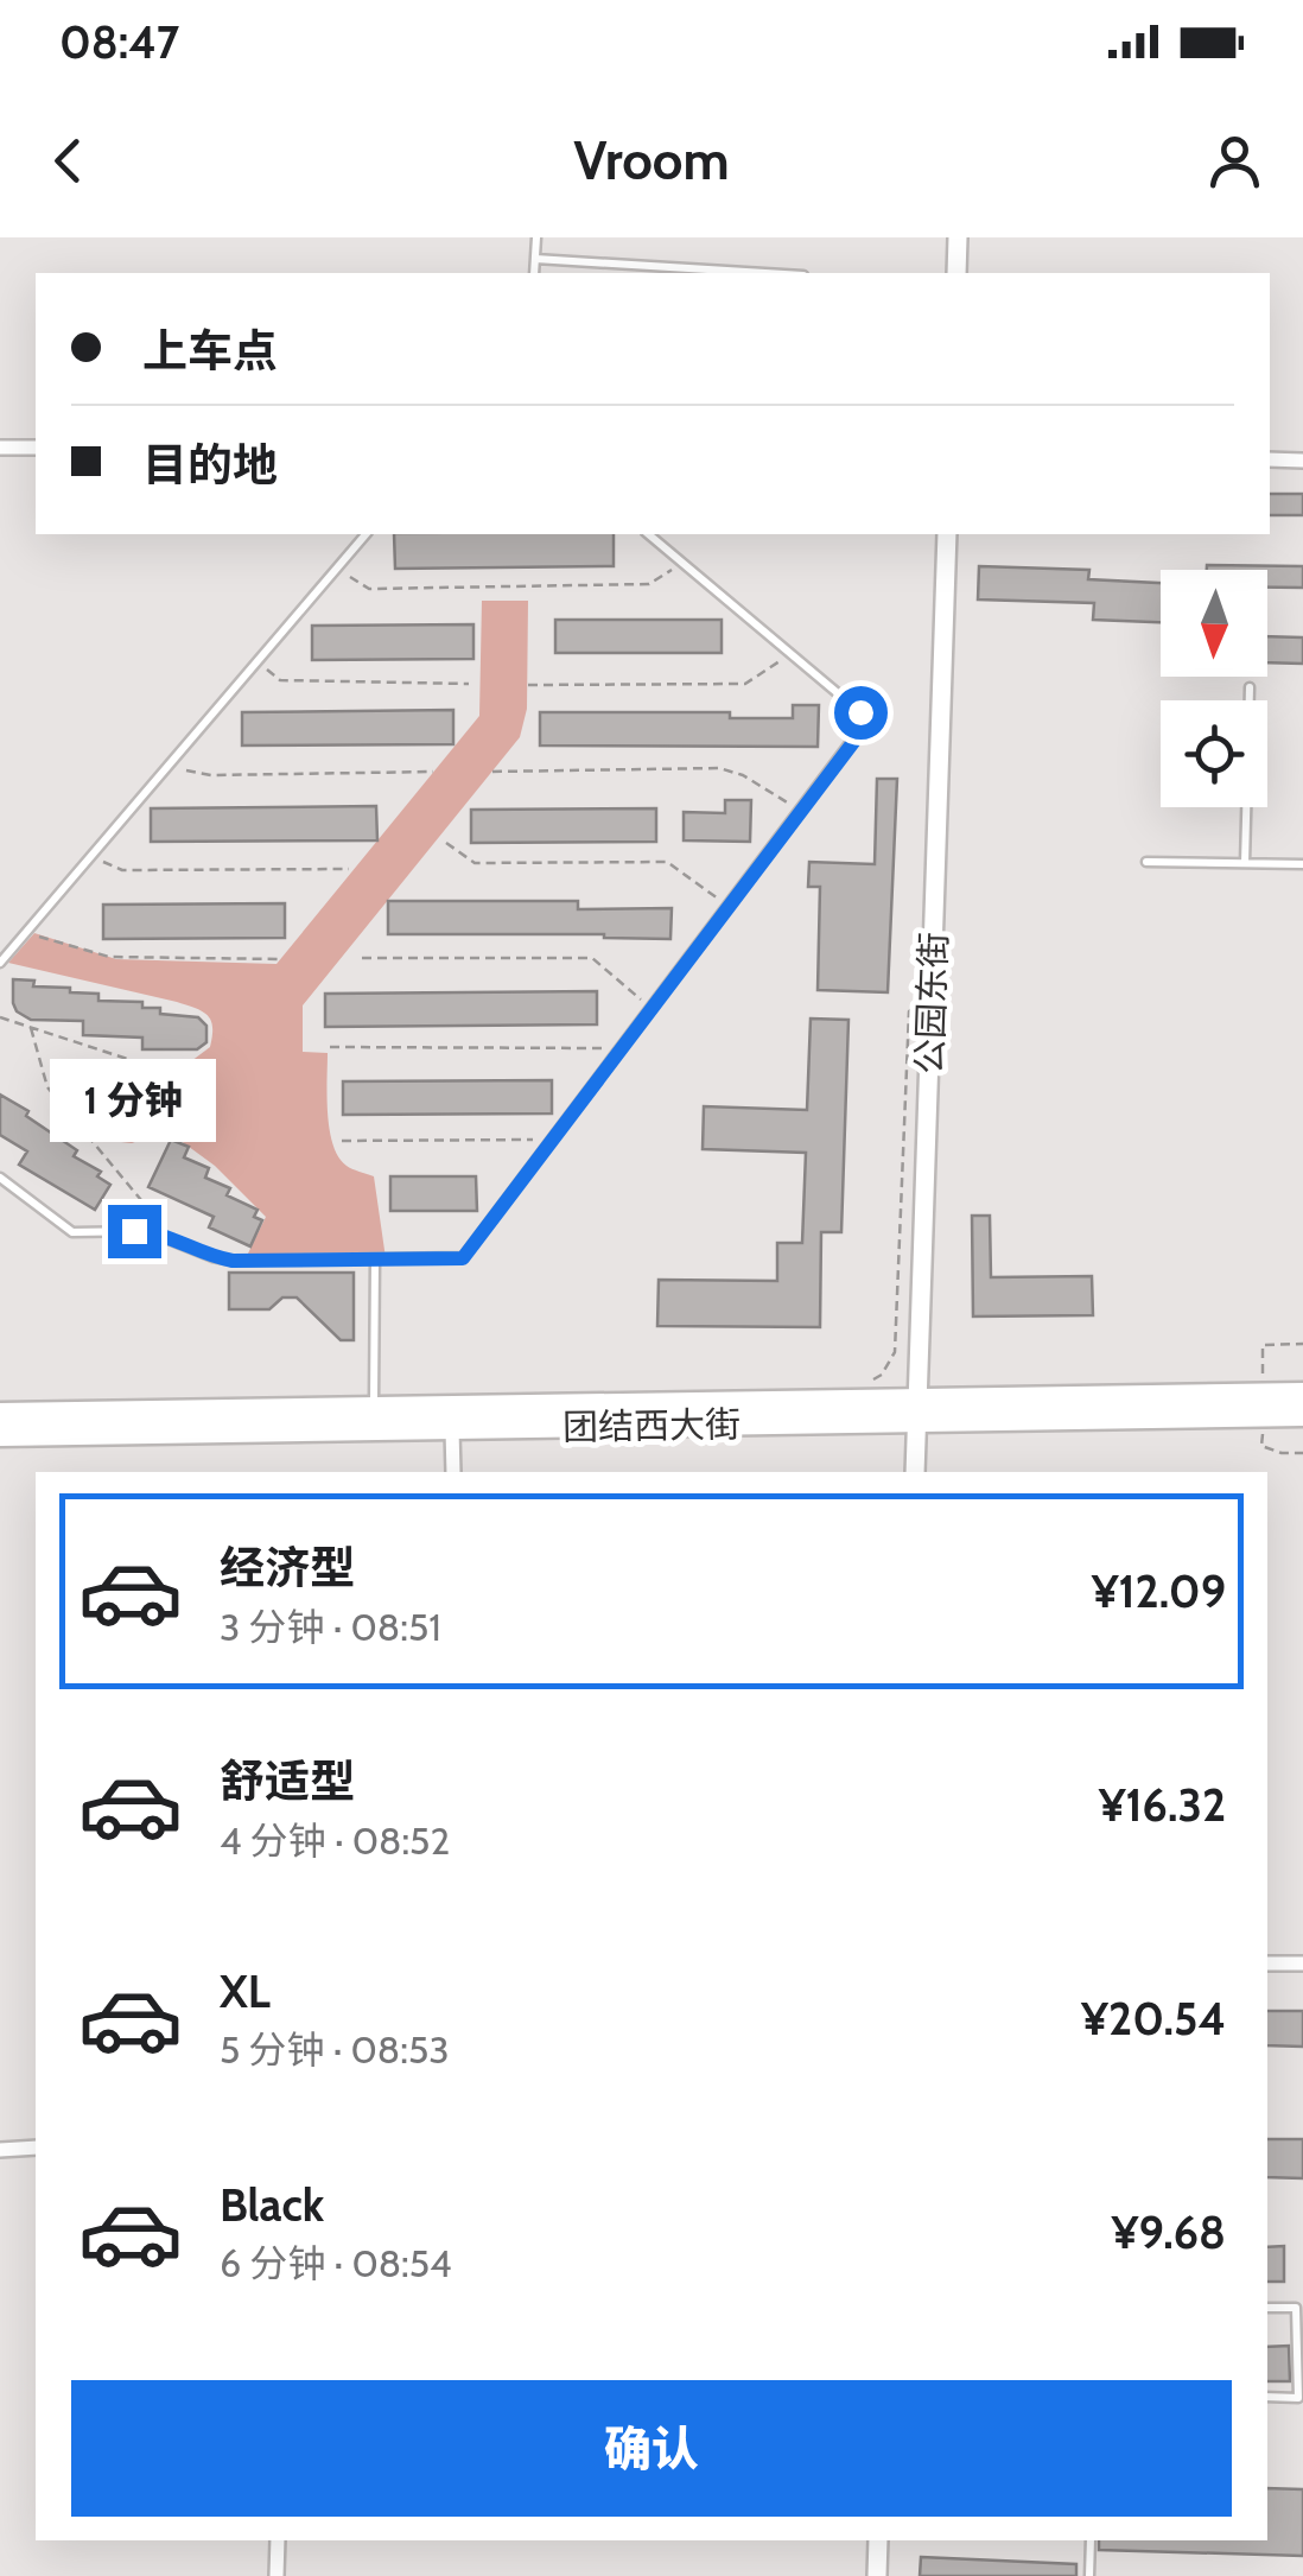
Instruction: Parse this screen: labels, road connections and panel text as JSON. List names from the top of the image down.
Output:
{
  "streets": {
    "main road": ["团结西大街"],
    "street": ["公园东街"]
  },
  "crossings": [
    ["公园东街", "团结西大街"]
  ],
  "north": "bottom",
  "page": {
    "status": "08:47",
    "header": "Vroom",
    "banner": ["上车点", "目的地"],
    "bubble": "1 分钟",
    "list": [
      {
        "name": "经济型",
        "note": "3 分钟 · 08:51",
        "value": "¥12.09"
      },
      {
        "name": "舒适型",
        "note": "4 分钟 · 08:52",
        "value": "¥16.32"
      },
      {
        "name": "XL",
        "note": "5 分钟 · 08:53",
        "value": "¥20.54"
      },
      {
        "name": "Black",
        "note": "6 分钟 · 08:54",
        "value": "¥9.68"
      }
    ],
    "buttons": "确认"
  }
}
